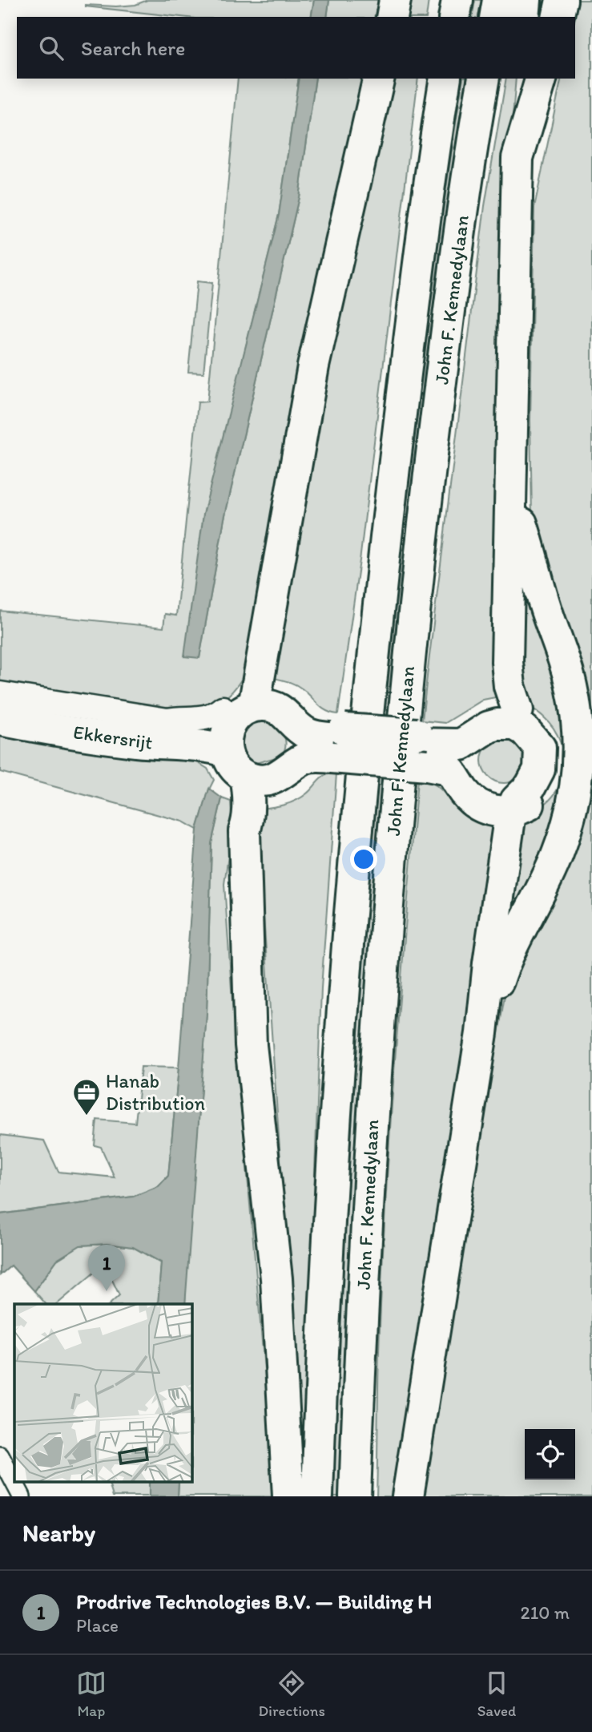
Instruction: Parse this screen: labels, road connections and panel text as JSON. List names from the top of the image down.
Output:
{
  "streets": {
    "highway": ["John F. Kennedylaan", "Ekkersrijt"]
  },
  "places": {
    "office": ["Hanab Distribution"]
  },
  "page": {
    "search": "Search here",
    "pins": "1",
    "heading": "Nearby",
    "list": [
      {
        "mark": "1",
        "name": "Prodrive Technologies B.V. — Building H",
        "note": "Place",
        "value": "210 m"
      }
    ],
    "nav": ["Map", "Directions", "Saved"]
  }
}
